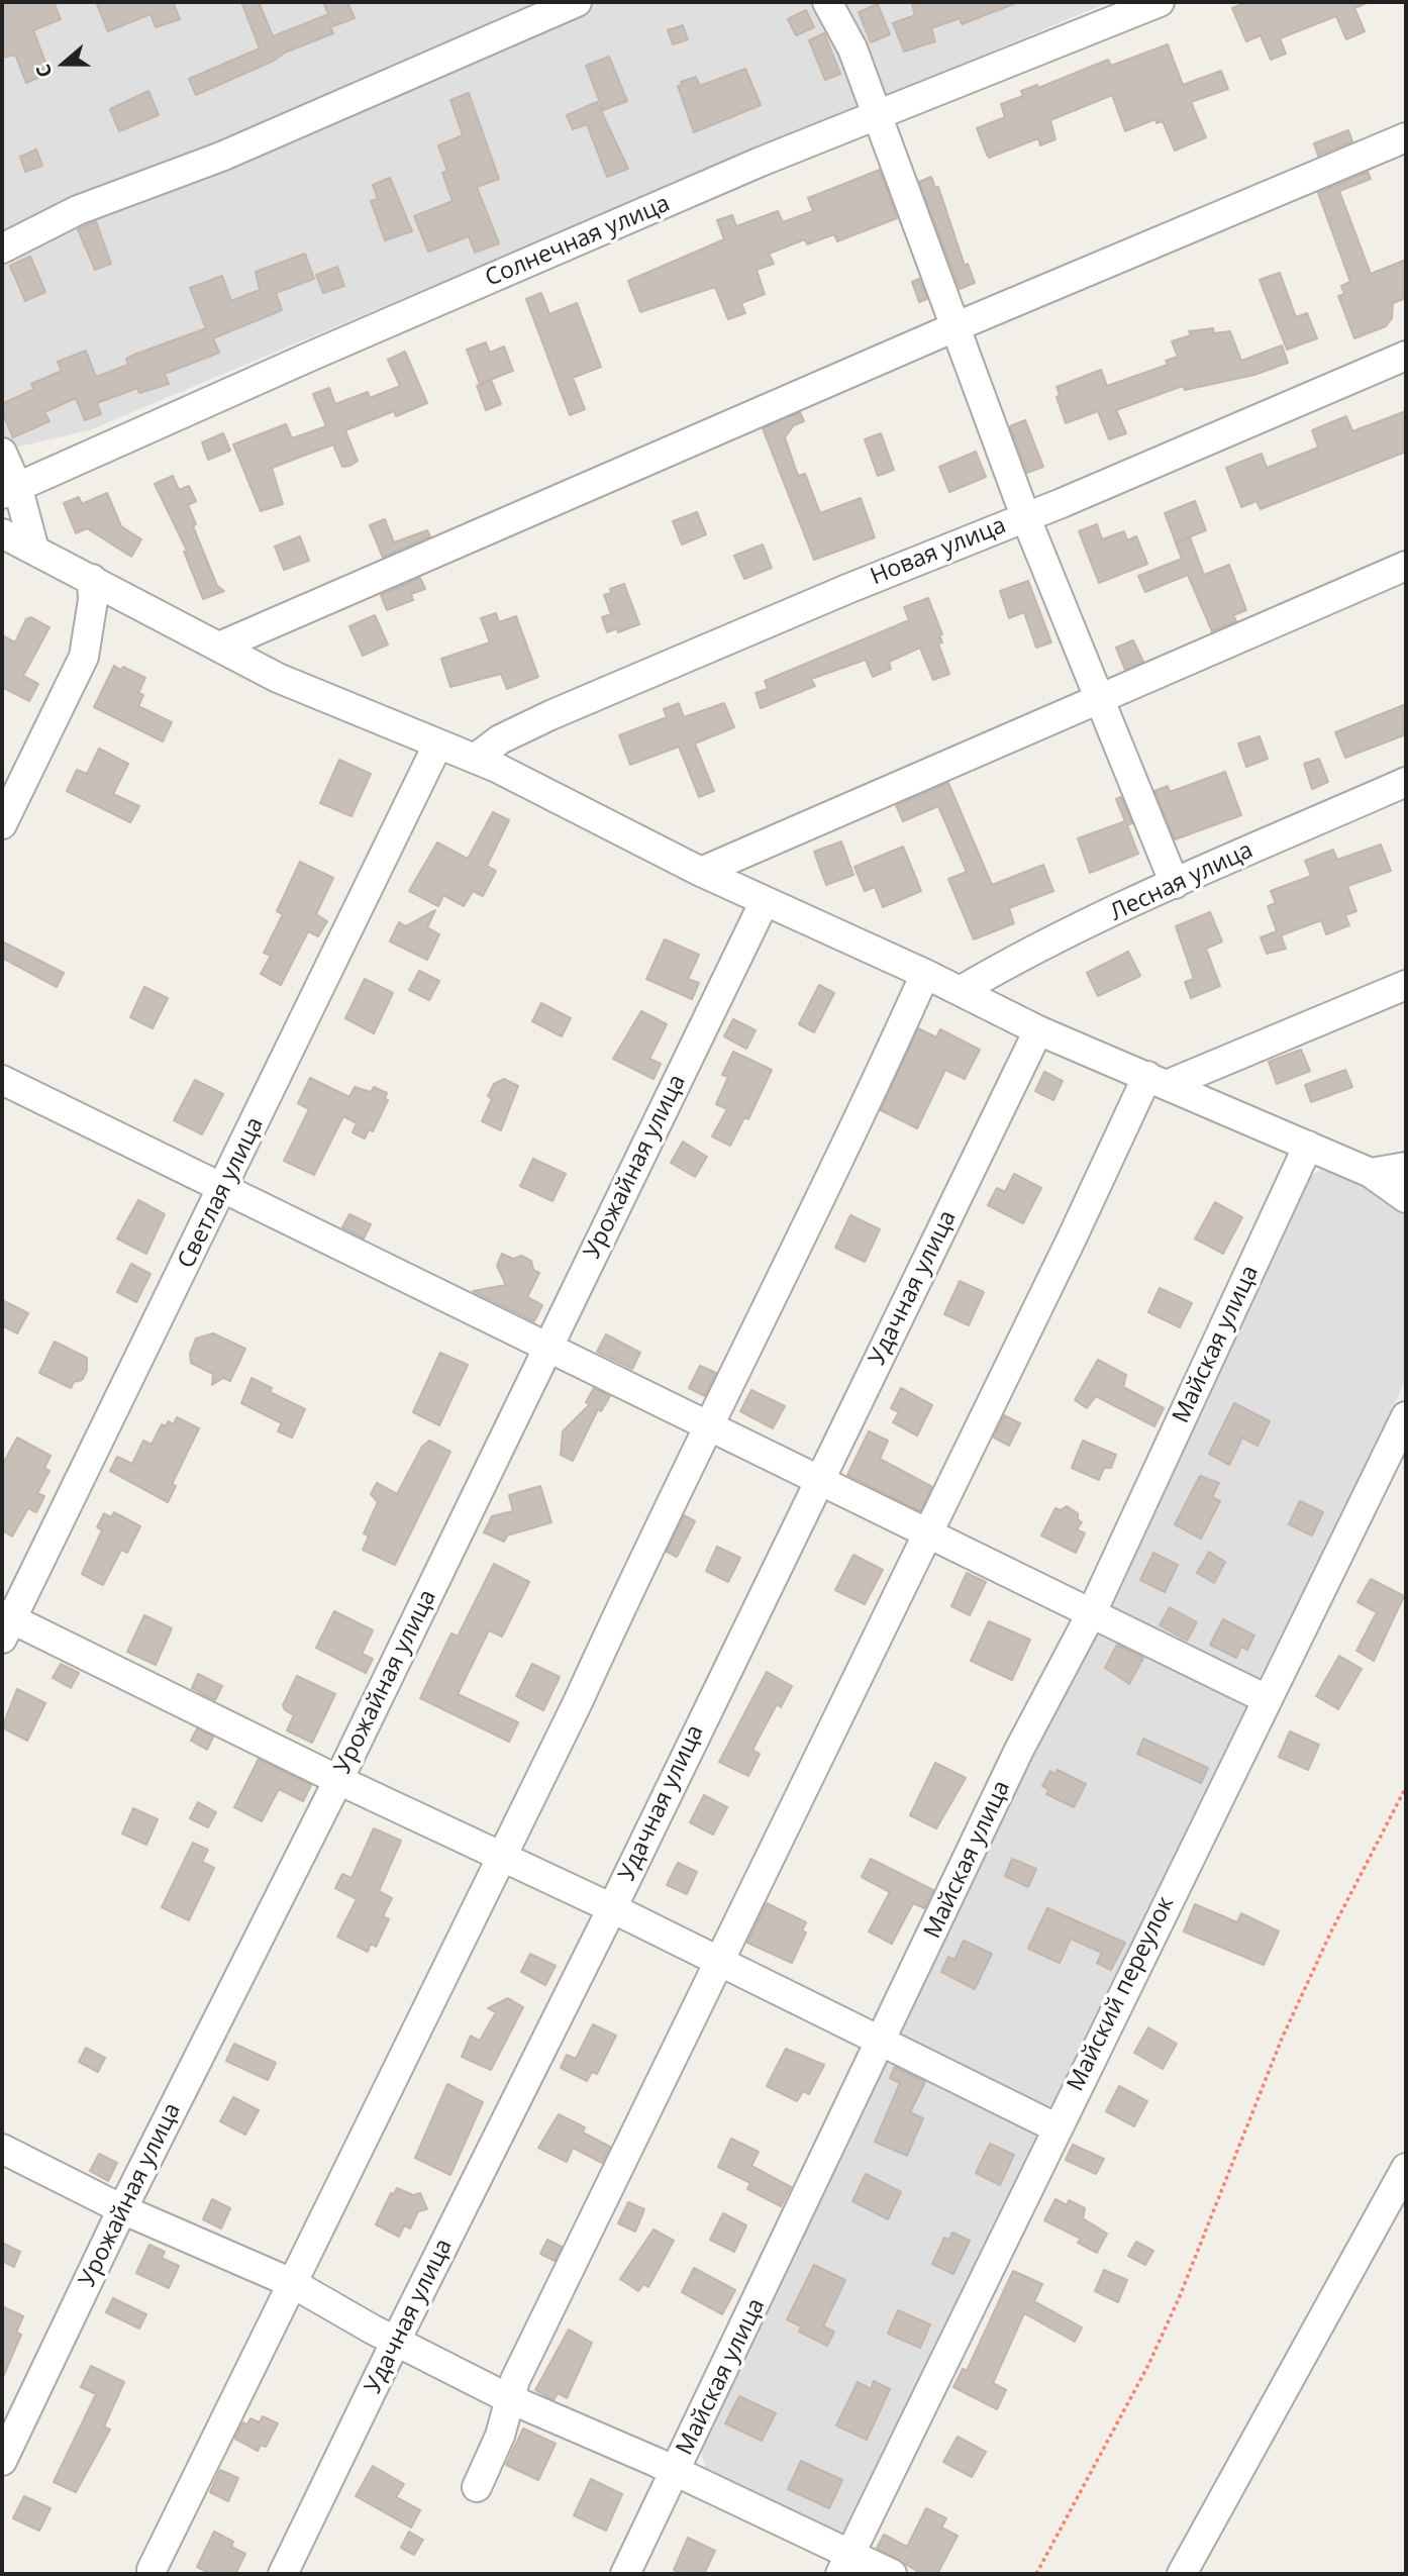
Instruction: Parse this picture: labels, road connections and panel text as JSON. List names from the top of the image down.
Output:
{
  "streets": {
    "street": [
      "Солнечная улица",
      "Новая улица",
      "Лесная улица",
      "Урожайная улица",
      "Светлая улица",
      "Удачная улица",
      "Майская улица",
      "Майский переулок"
    ]
  },
  "north": "left"
}
